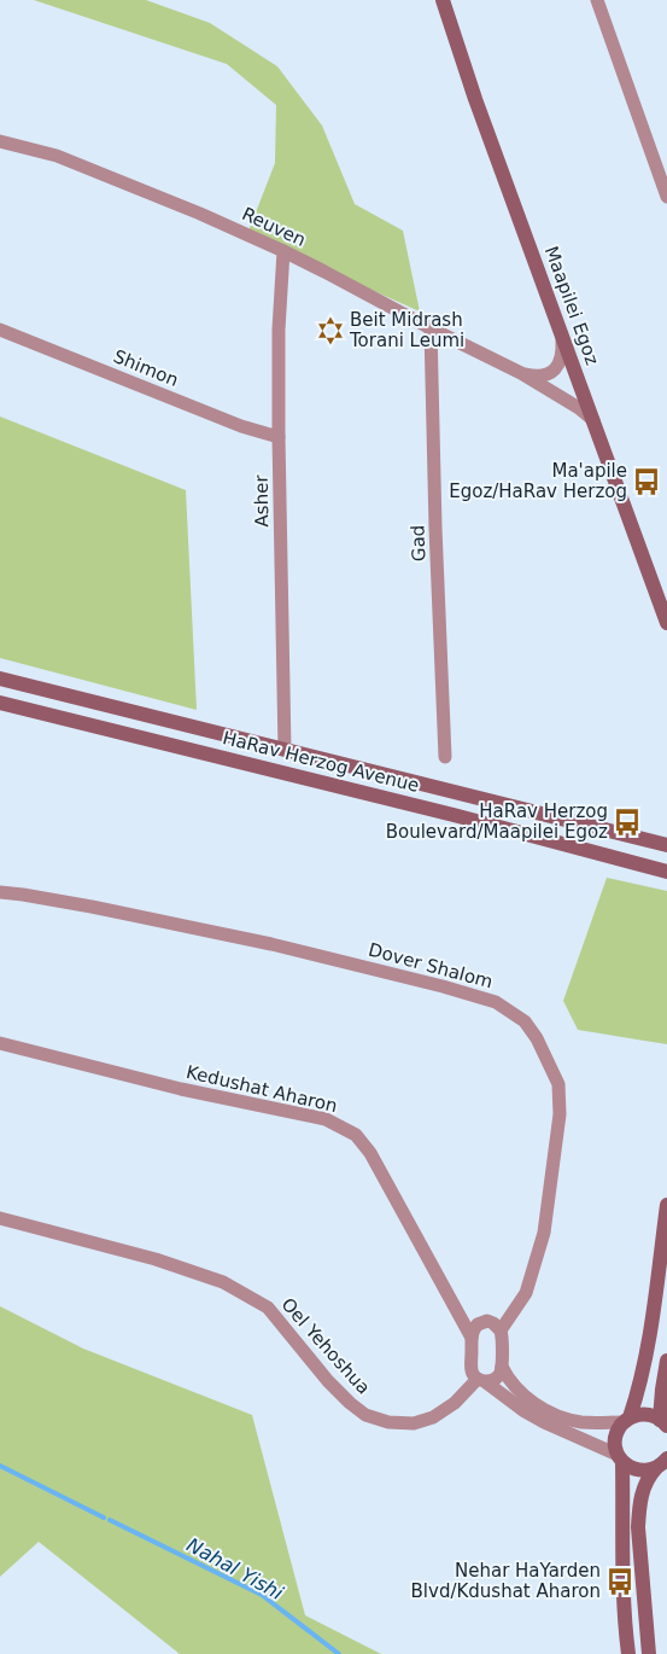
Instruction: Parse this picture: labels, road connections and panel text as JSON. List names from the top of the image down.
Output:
{
  "streets": {
    "main road": ["Maapilei Egoz", "HaRav Herzog Avenue"],
    "street": [
      "Reuven",
      "Shimon",
      "Asher",
      "Gad",
      "Dover Shalom",
      "Kedushat Aharon",
      "Oel Yehoshua"
    ]
  },
  "crossings": [
    ["Reuven", "Maapilei Egoz"],
    ["Reuven", "Asher"],
    ["Reuven", "Gad"],
    ["Shimon", "Asher"],
    ["Asher", "HaRav Herzog Avenue"]
  ],
  "water": ["Nahal Yishi"],
  "places": {
    "synagogue": ["Beit Midrash Torani Leumi"],
    "bus stop": ["Ma'apile Egoz/HaRav Herzog", "HaRav Herzog Boulevard/Maapilei Egoz", "Nehar HaYarden Blvd/Kdushat Aharon"]
  }
}
